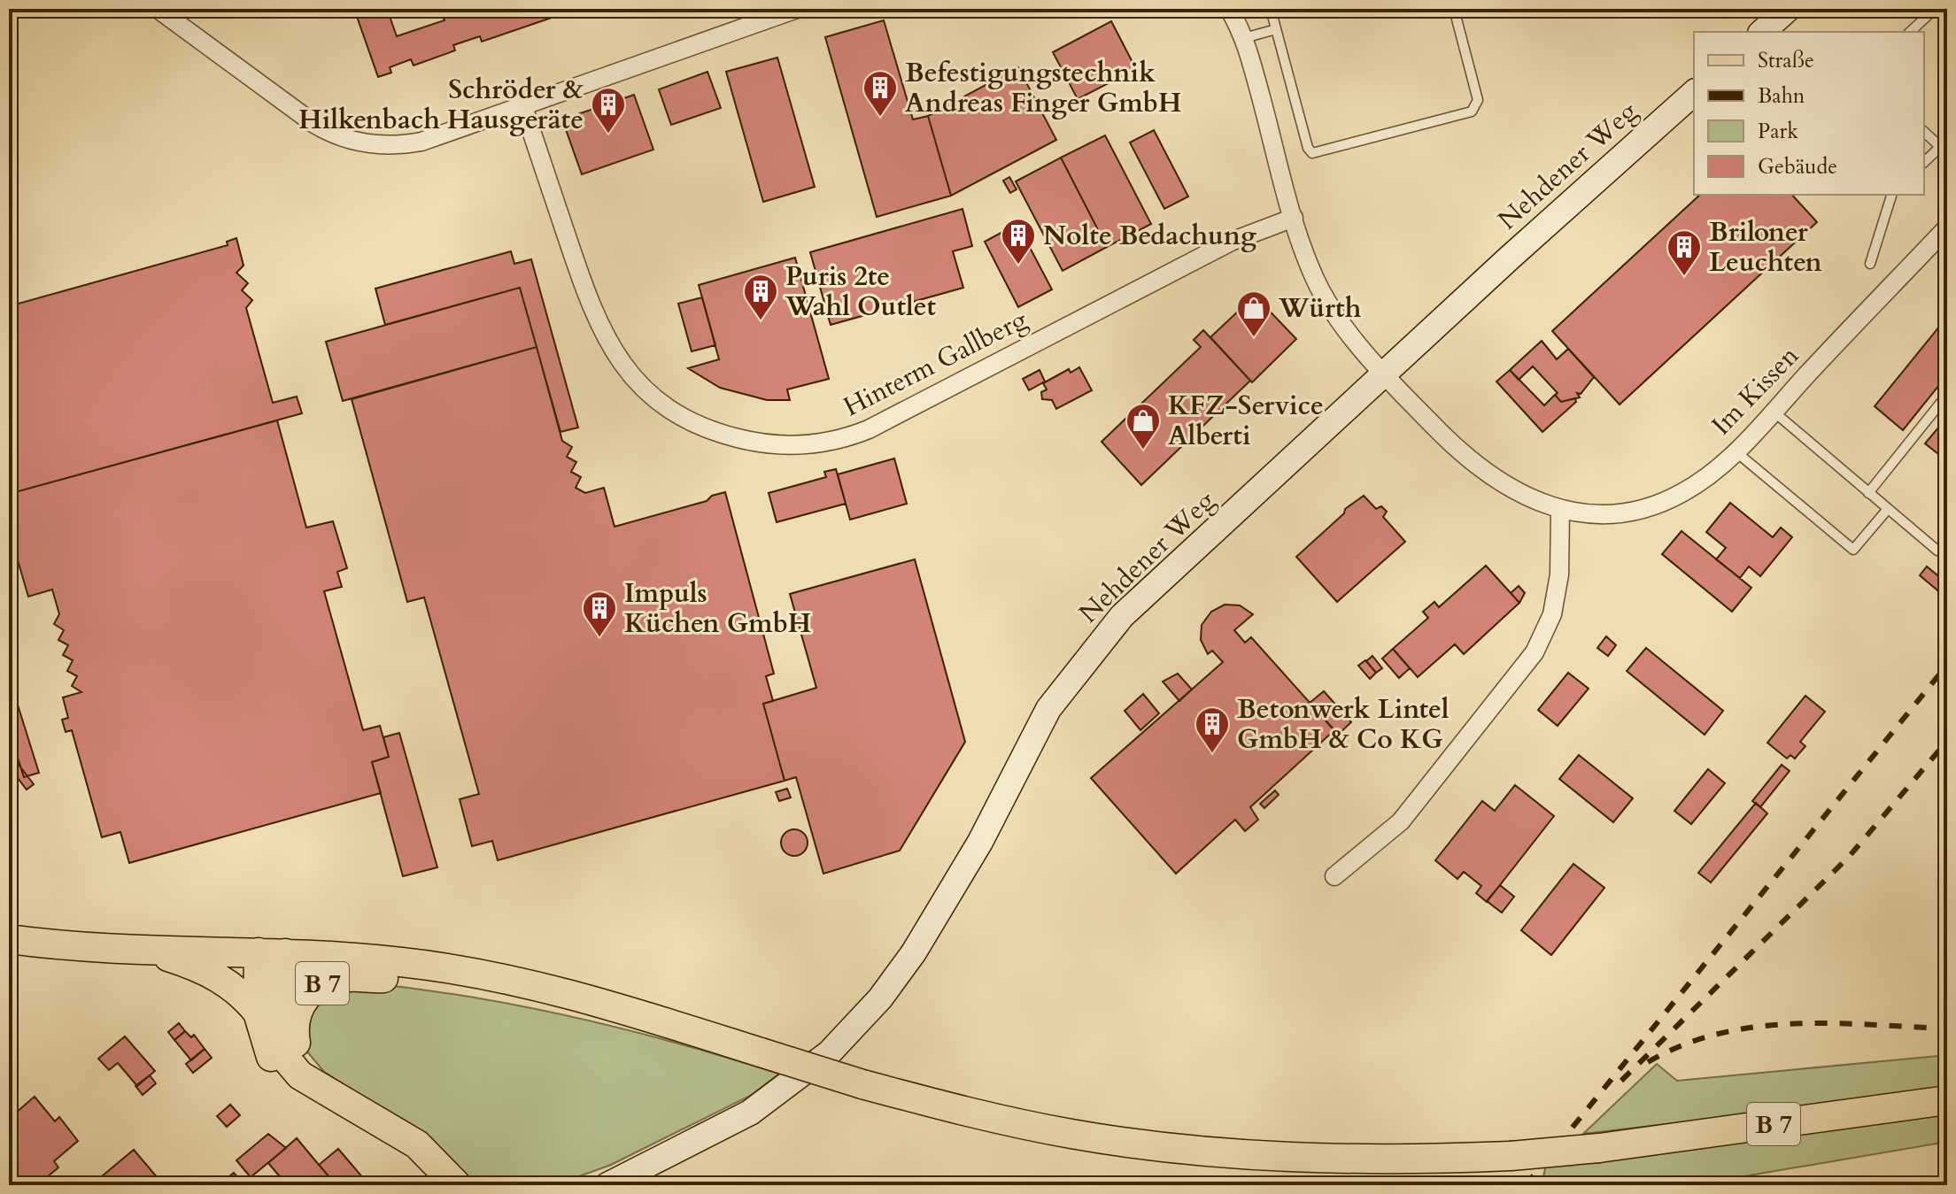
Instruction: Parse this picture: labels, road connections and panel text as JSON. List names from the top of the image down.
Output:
{
  "streets": {
    "main road": ["B 7"],
    "street": ["Nehdener Weg", "Hinterm Gallberg", "Im Kissen"]
  },
  "crossings": [
    ["Nehdener Weg", "Im Kissen"]
  ],
  "places": {
    "building": [
      "Befestigungstechnik Andreas Finger GmbH",
      "Schröder & Hilkenbach Hausgeräte",
      "Nolte Bedachung",
      "Briloner Leuchten",
      "Puris 2te Wahl Outlet",
      "Impuls Küchen GmbH",
      "Betonwerk Lintel GmbH & Co KG"
    ],
    "shop": ["Würth", "KFZ-Service Alberti"]
  },
  "legend": [
    "Straße",
    "Bahn",
    "Park",
    "Gebäude"
  ]
}
